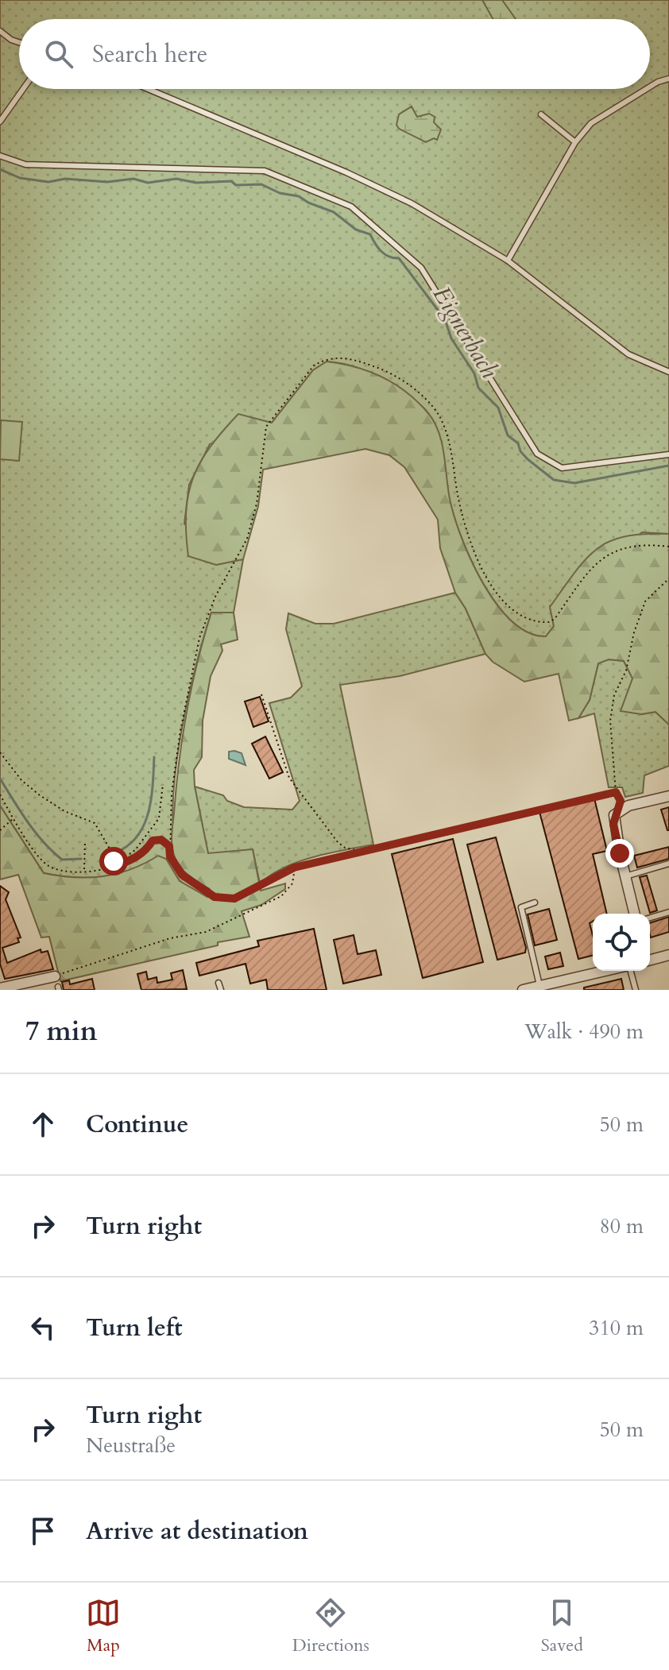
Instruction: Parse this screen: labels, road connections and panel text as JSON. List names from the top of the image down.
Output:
{
  "water": ["Eignerbach"],
  "page": {
    "search": "Search here",
    "heading": ["7 min", "Walk · 490 m"],
    "list": [
      ["Continue", "50 m"],
      ["Turn right", "80 m"],
      ["Turn left", "310 m"],
      ["Turn right", "Neustraße", "50 m"],
      "Arrive at destination"
    ],
    "nav": ["Map", "Directions", "Saved"]
  }
}
